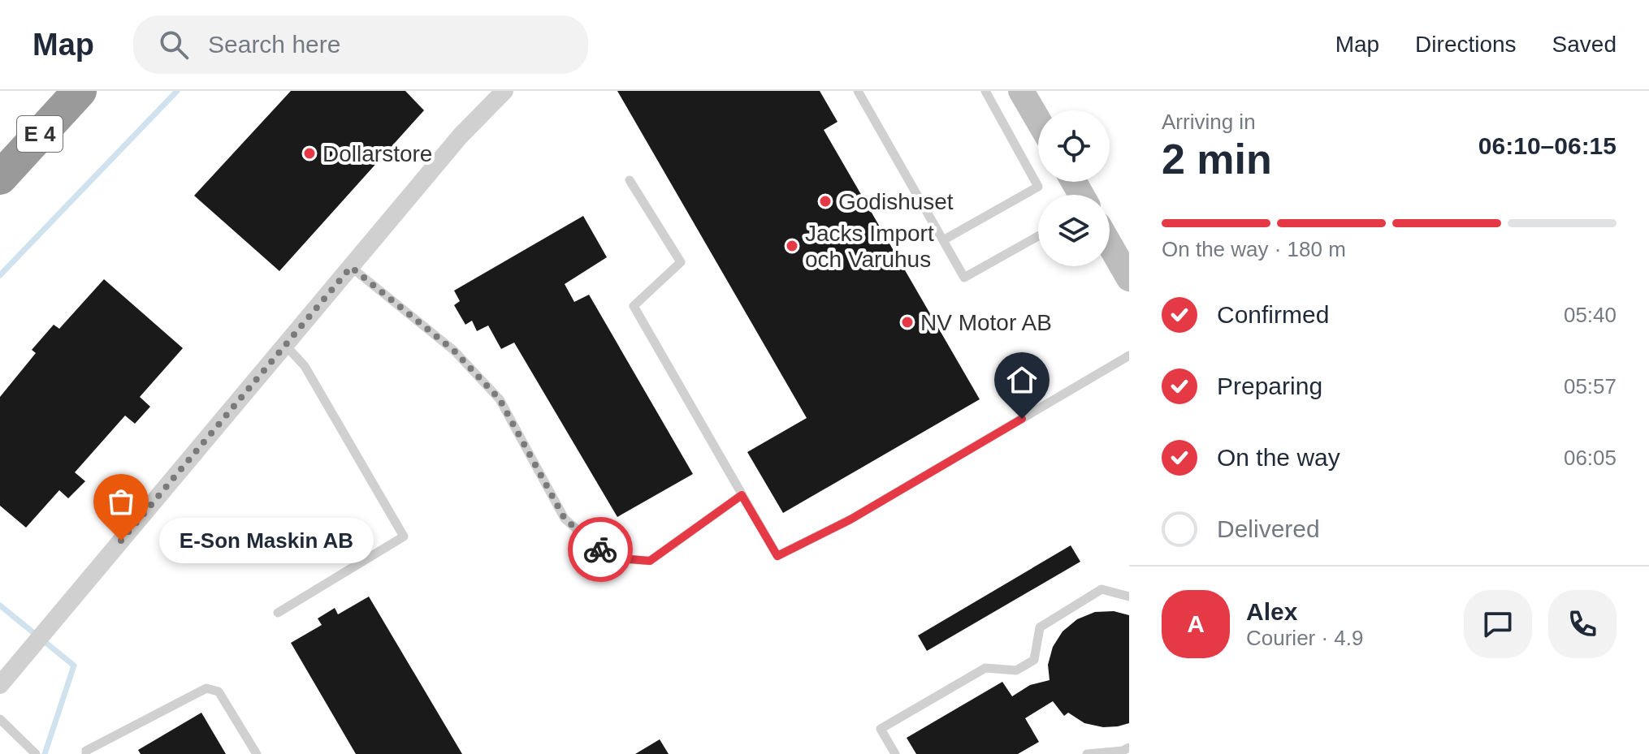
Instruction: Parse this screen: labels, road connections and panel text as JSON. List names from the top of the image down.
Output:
{
  "streets": {
    "highway": ["E 4"]
  },
  "places": [
    "Dollarstore",
    "Godishuset",
    "Jacks Import och Varuhus",
    "NV Motor AB",
    "E-Son Maskin AB"
  ],
  "page": {
    "header": "Map",
    "search": "Search here",
    "nav": ["Map", "Directions", "Saved"],
    "heading": ["2 min", "Arriving in", "06:10–06:15"],
    "panel": ["Alex", "Courier · 4.9"],
    "bar": "On the way · 180 m",
    "list": [
      ["Confirmed", "05:40"],
      ["Preparing", "05:57"],
      ["On the way", "06:05"],
      "Delivered"
    ],
    "bubble": "E-Son Maskin AB",
    "round": "A"
  }
}
